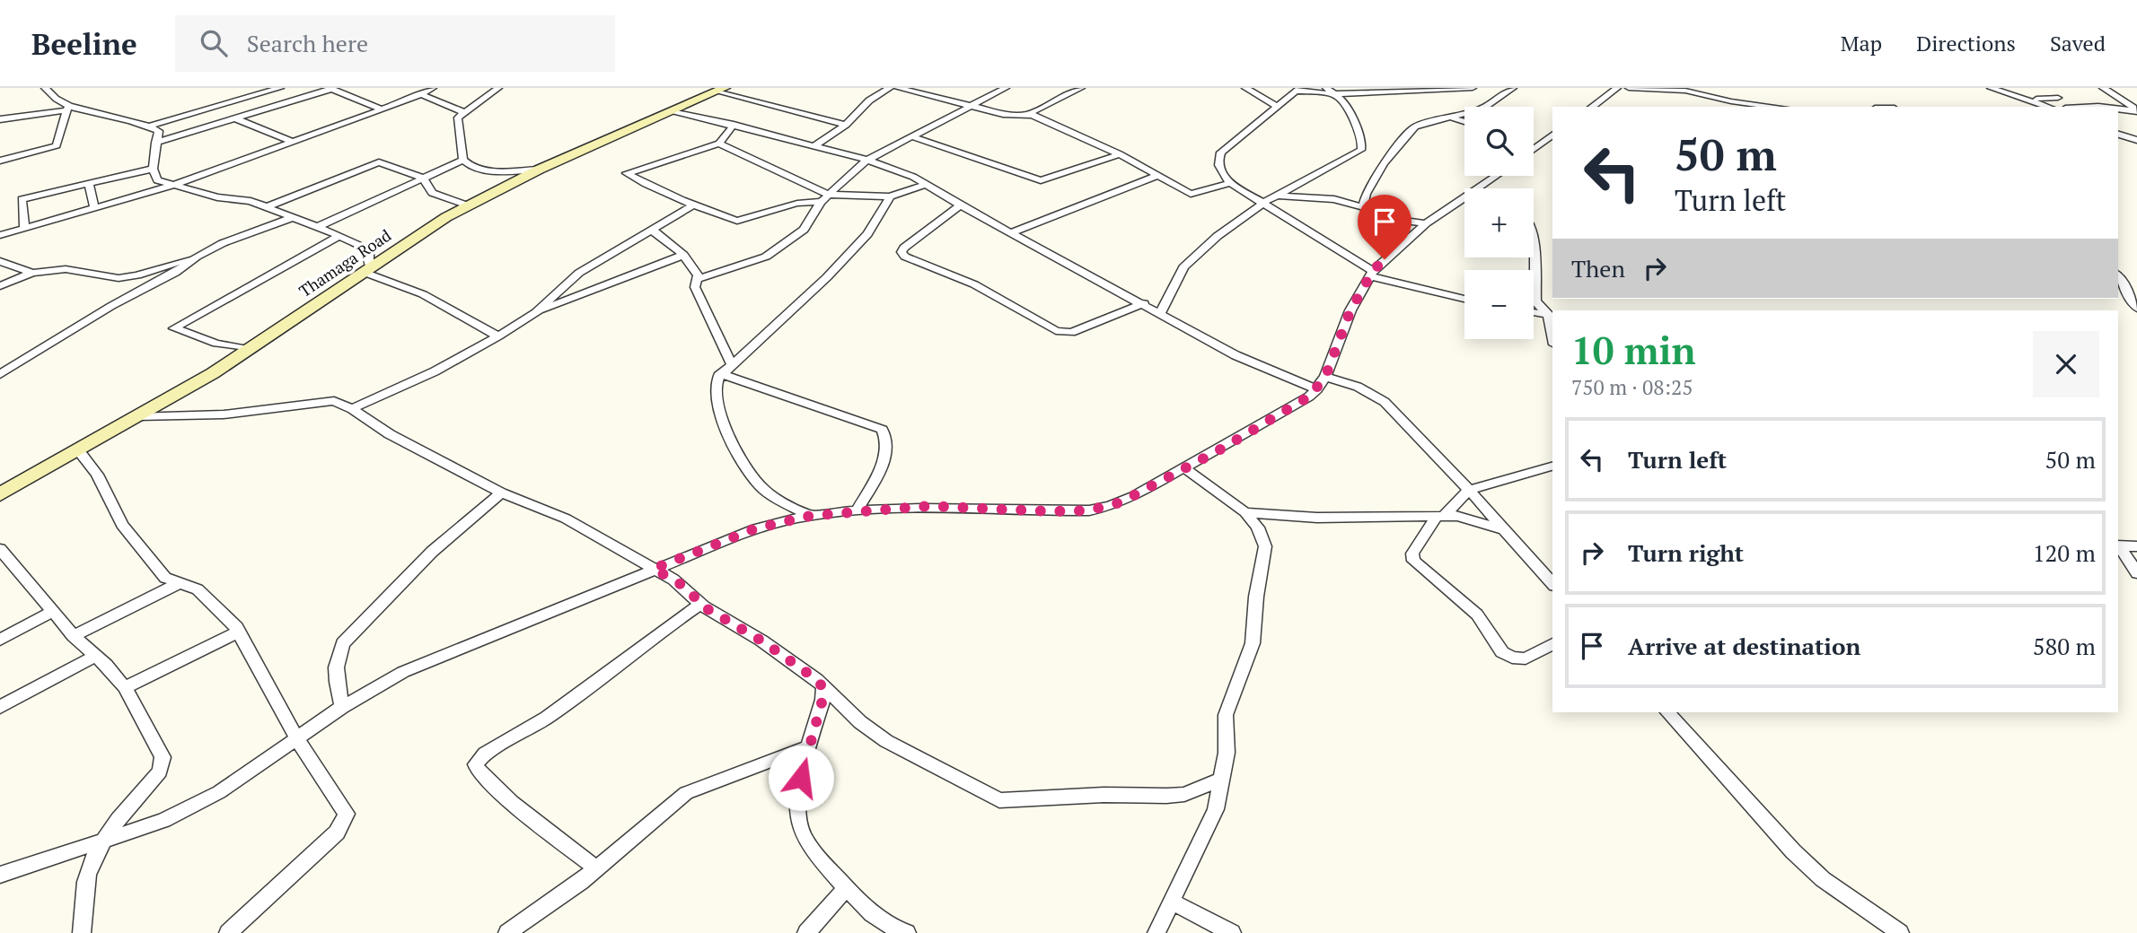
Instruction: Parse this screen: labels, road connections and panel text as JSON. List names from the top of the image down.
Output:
{
  "streets": {
    "main road": ["Thamaga Road"]
  },
  "page": {
    "header": "Beeline",
    "search": "Search here",
    "nav": ["Map", "Directions", "Saved"],
    "map_buttons": ["+", "−"],
    "turn": ["50 m", "Turn left"],
    "then": "Then",
    "heading": ["10 min", "750 m · 08:25"],
    "list": [
      {
        "name": "Turn left",
        "value": "50 m"
      },
      {
        "name": "Turn right",
        "value": "120 m"
      },
      {
        "name": "Arrive at destination",
        "value": "580 m"
      }
    ]
  }
}
